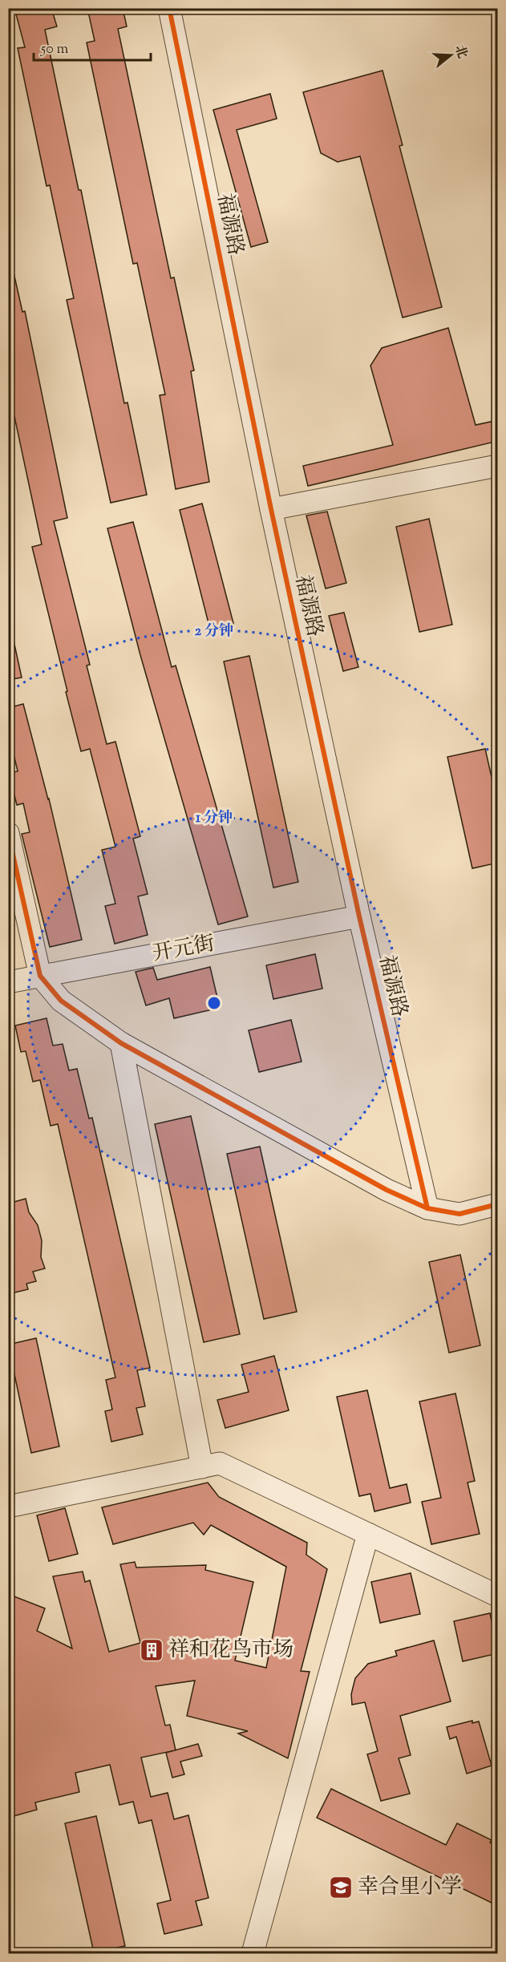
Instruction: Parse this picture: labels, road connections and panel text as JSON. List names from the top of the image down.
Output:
{
  "streets": {
    "street": ["福源路", "开元街"]
  },
  "crossings": [
    ["福源路", "开元街"]
  ],
  "places": {
    "building": ["祥和花鸟市场"],
    "school or university": ["幸合里小学"]
  },
  "scale_bar": "50 m",
  "north": "right",
  "rings": ["2 分钟", "1 分钟"]
}
